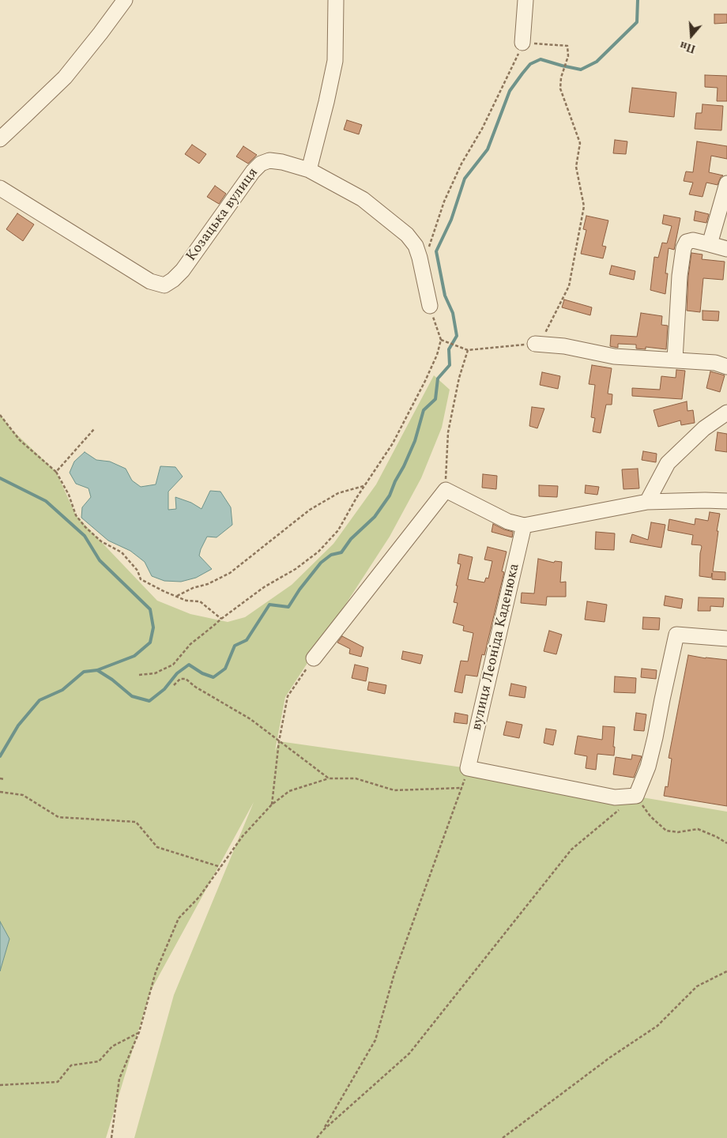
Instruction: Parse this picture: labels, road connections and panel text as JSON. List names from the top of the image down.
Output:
{
  "streets": {
    "street": ["Козацька вулиця", "вулиця Леоніда Каденюка"]
  },
  "north": "bottom"
}
